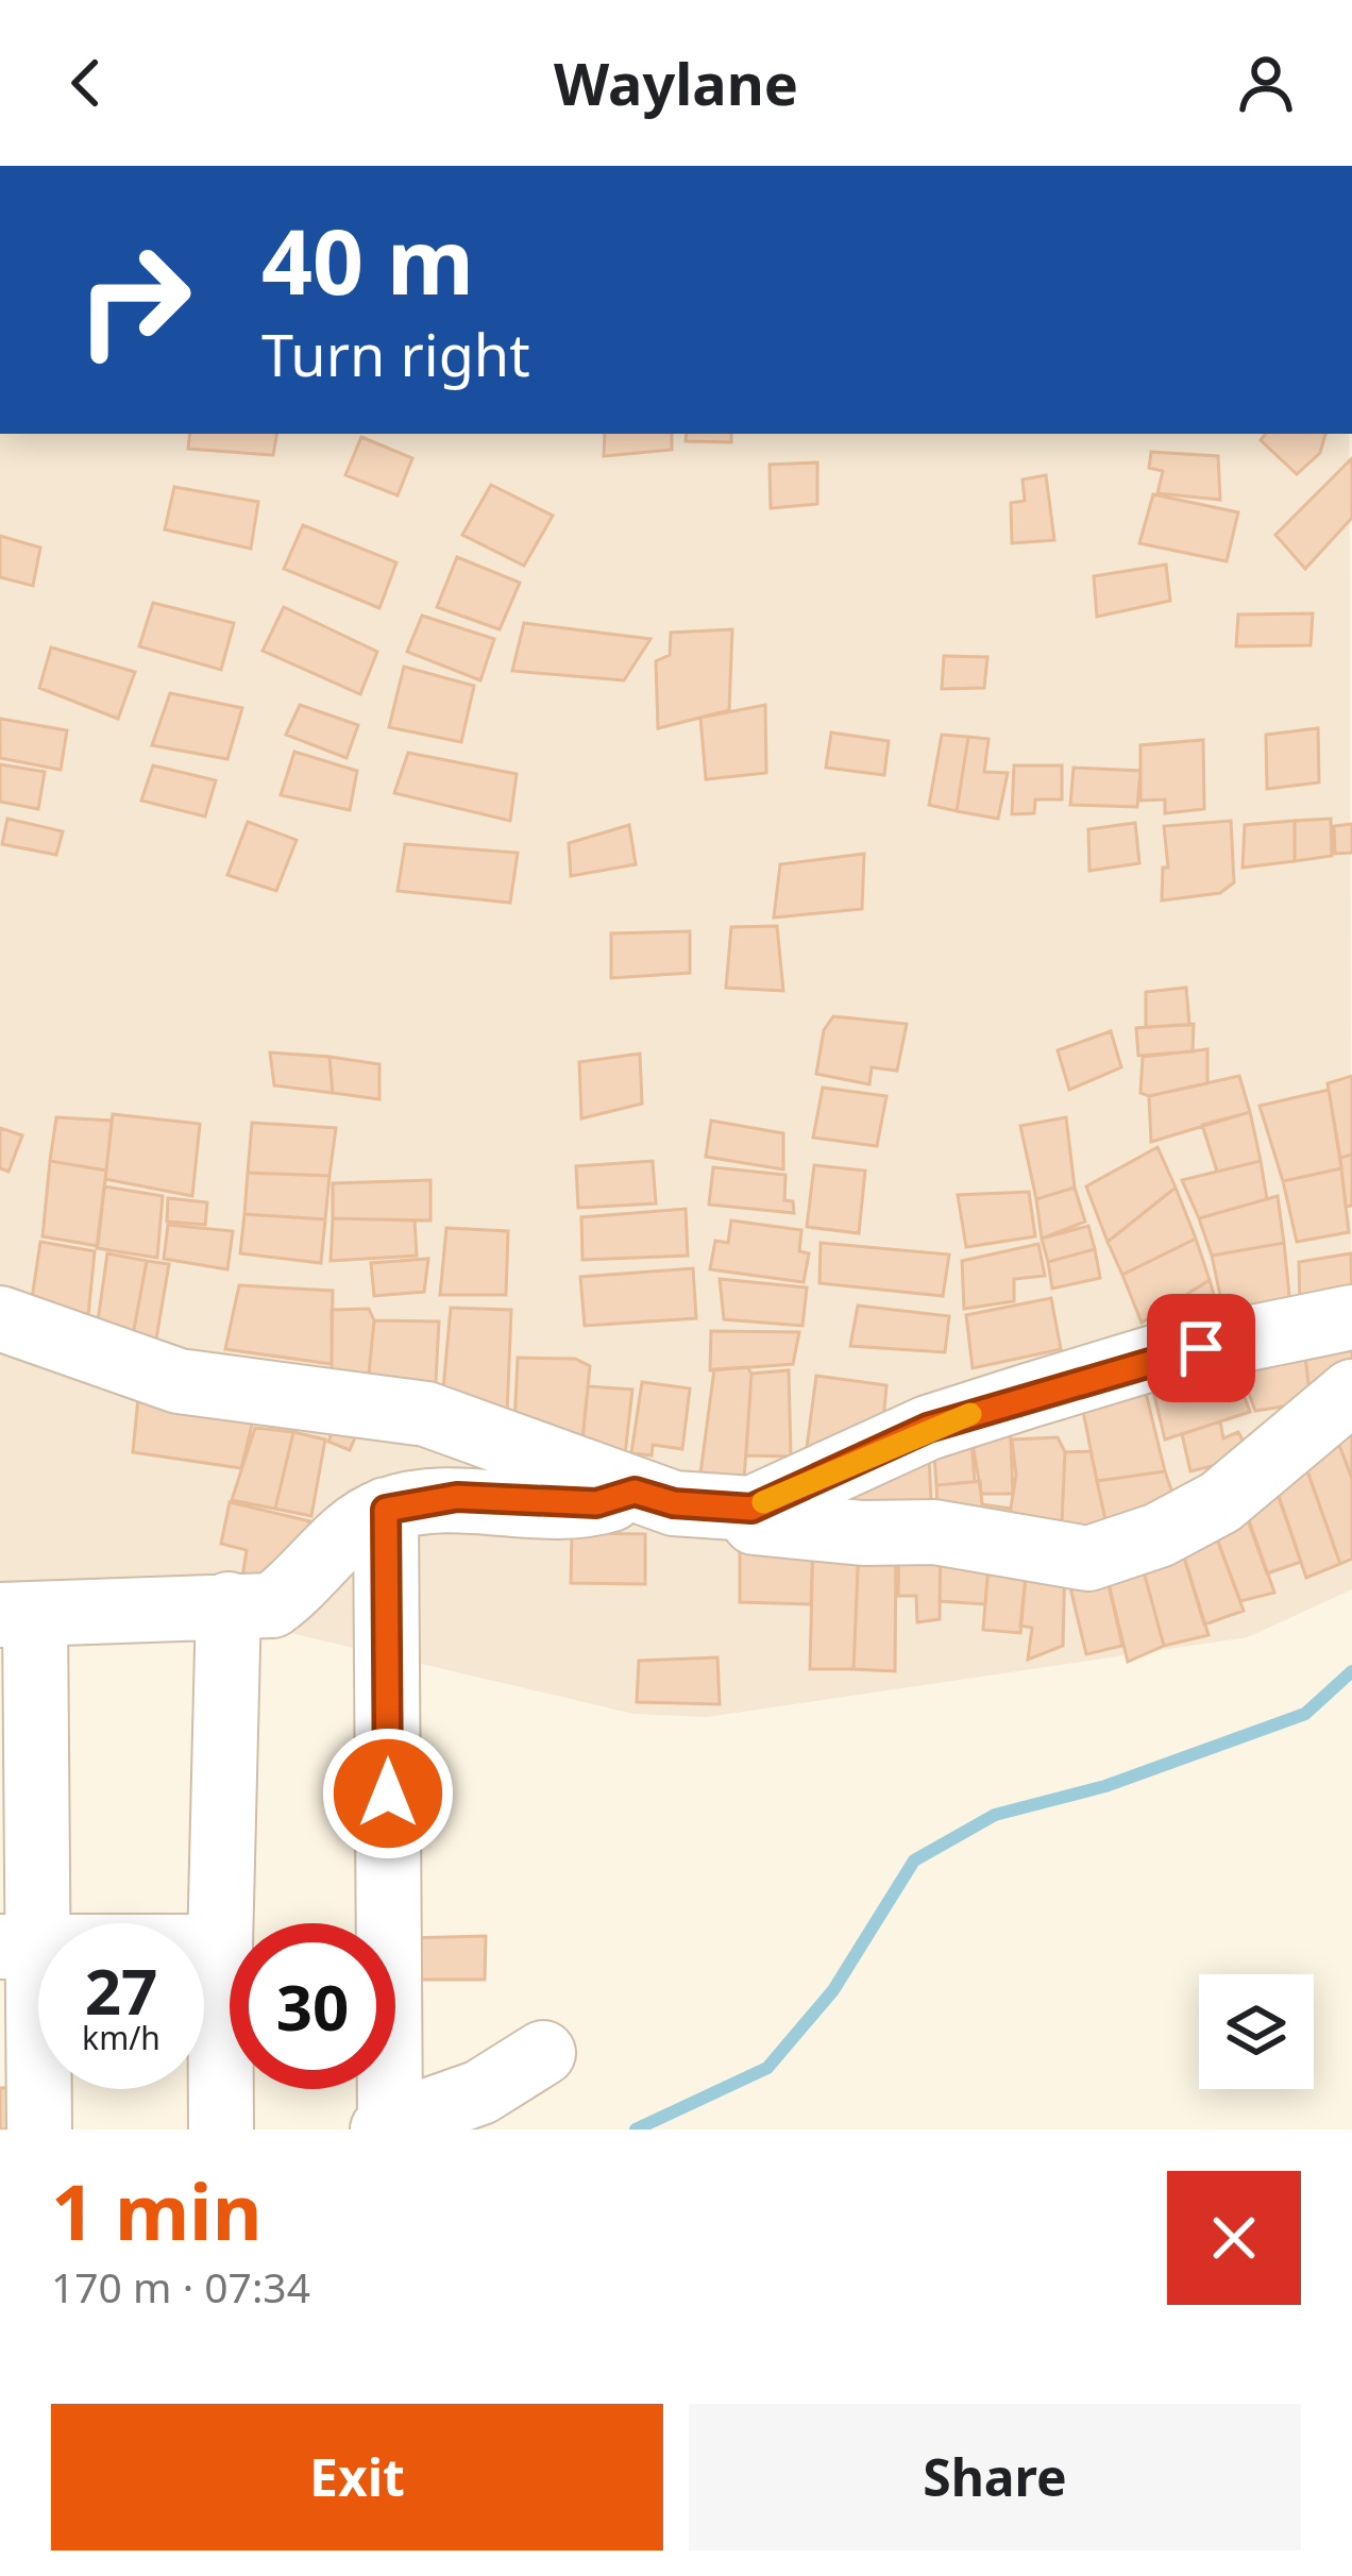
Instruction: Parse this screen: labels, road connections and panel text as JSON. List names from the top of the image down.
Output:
{
  "page": {
    "header": "Waylane",
    "turn": ["40 m", "Turn right"],
    "speed": "27 km/h",
    "limit": "30",
    "heading": ["1 min", "170 m · 07:34"],
    "buttons": ["Exit", "Share"]
  }
}
